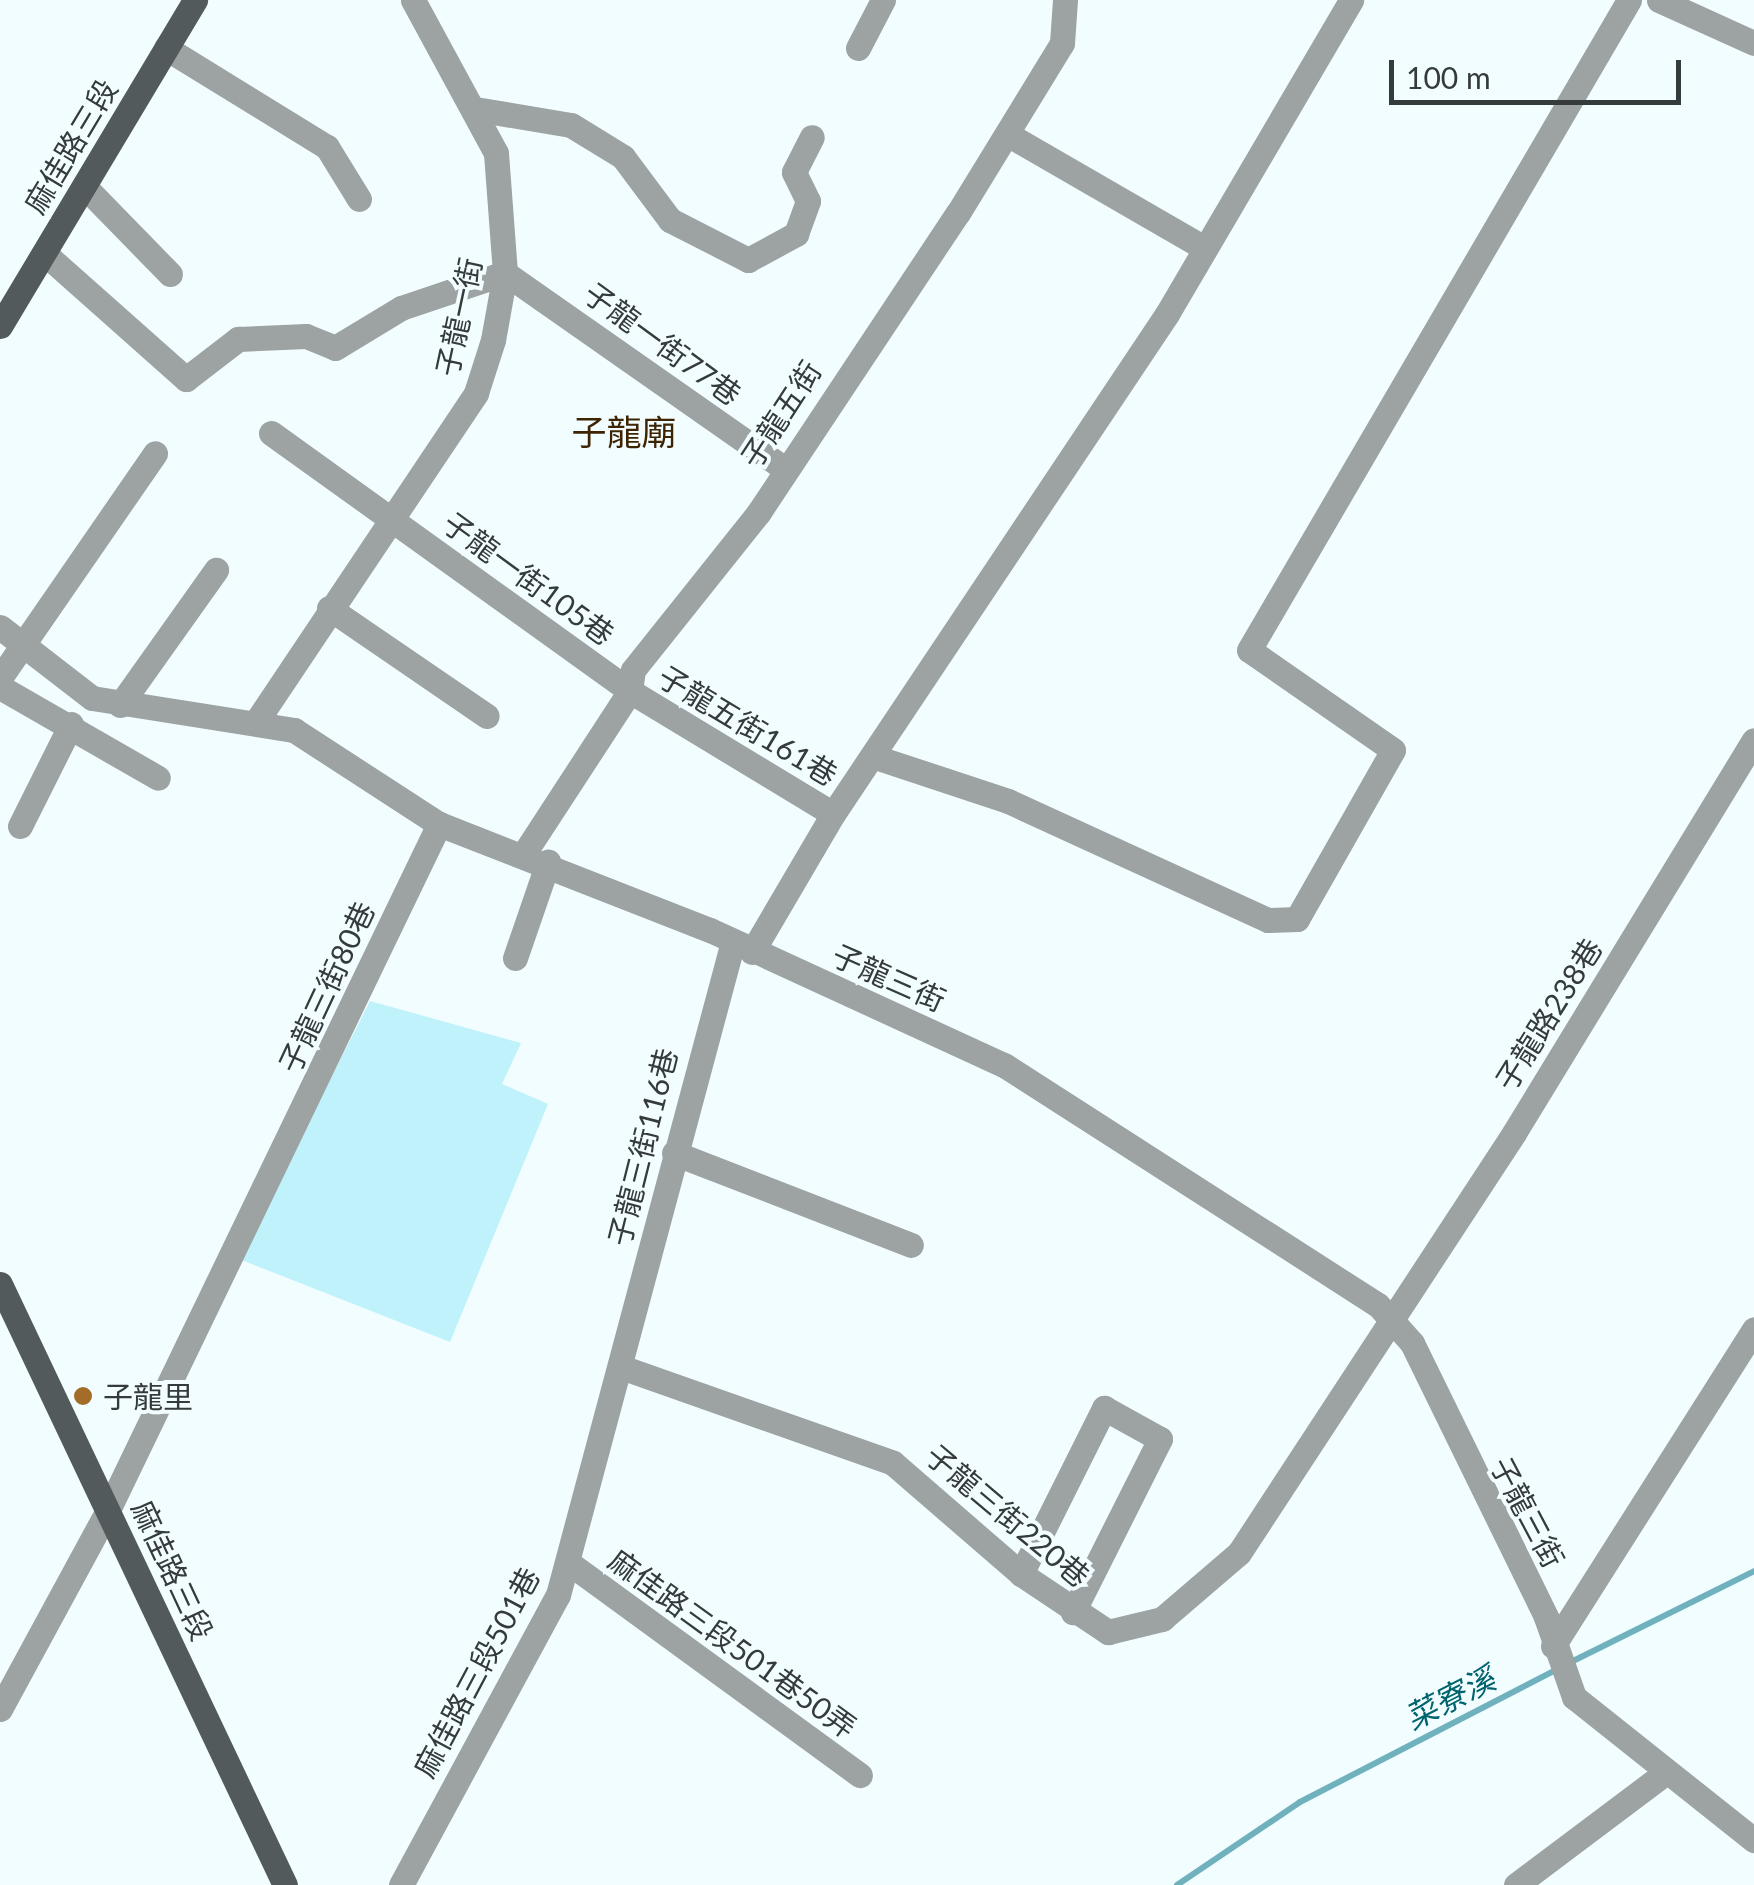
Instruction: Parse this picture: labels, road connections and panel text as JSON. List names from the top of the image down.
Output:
{
  "streets": {
    "main road": ["麻佳路三段"],
    "street": [
      "子龍一街",
      "子龍一街77巷",
      "子龍五街",
      "子龍一街105巷",
      "子龍五街161巷",
      "子龍三街",
      "子龍三街80巷",
      "子龍路238巷",
      "子龍三街116巷",
      "子龍三街220巷",
      "麻佳路三段501巷50弄",
      "麻佳路三段501巷"
    ]
  },
  "crossings": [
    ["麻佳路三段", "子龍三街80巷"],
    ["子龍一街", "子龍一街77巷"],
    ["子龍一街", "子龍一街105巷"],
    ["子龍一街", "子龍三街"],
    ["子龍一街77巷", "子龍五街"],
    ["子龍五街", "子龍一街105巷"],
    ["子龍五街", "子龍五街161巷"],
    ["子龍五街", "子龍三街"],
    ["子龍一街105巷", "子龍五街161巷"],
    ["子龍五街161巷", "子龍三街116巷"],
    ["子龍三街", "子龍三街80巷"],
    ["子龍三街", "子龍路238巷"],
    ["子龍三街", "子龍三街116巷"],
    ["子龍三街", "子龍三街220巷"],
    ["子龍路238巷", "子龍三街220巷"],
    ["子龍三街116巷", "子龍三街220巷"],
    ["子龍三街116巷", "麻佳路三段501巷"],
    ["子龍三街220巷", "麻佳路三段501巷"],
    ["麻佳路三段501巷50弄", "麻佳路三段501巷"]
  ],
  "districts": ["子龍廟"],
  "water": ["菜寮溪"],
  "places": ["子龍里"],
  "scale_bar": "100 m"
}
